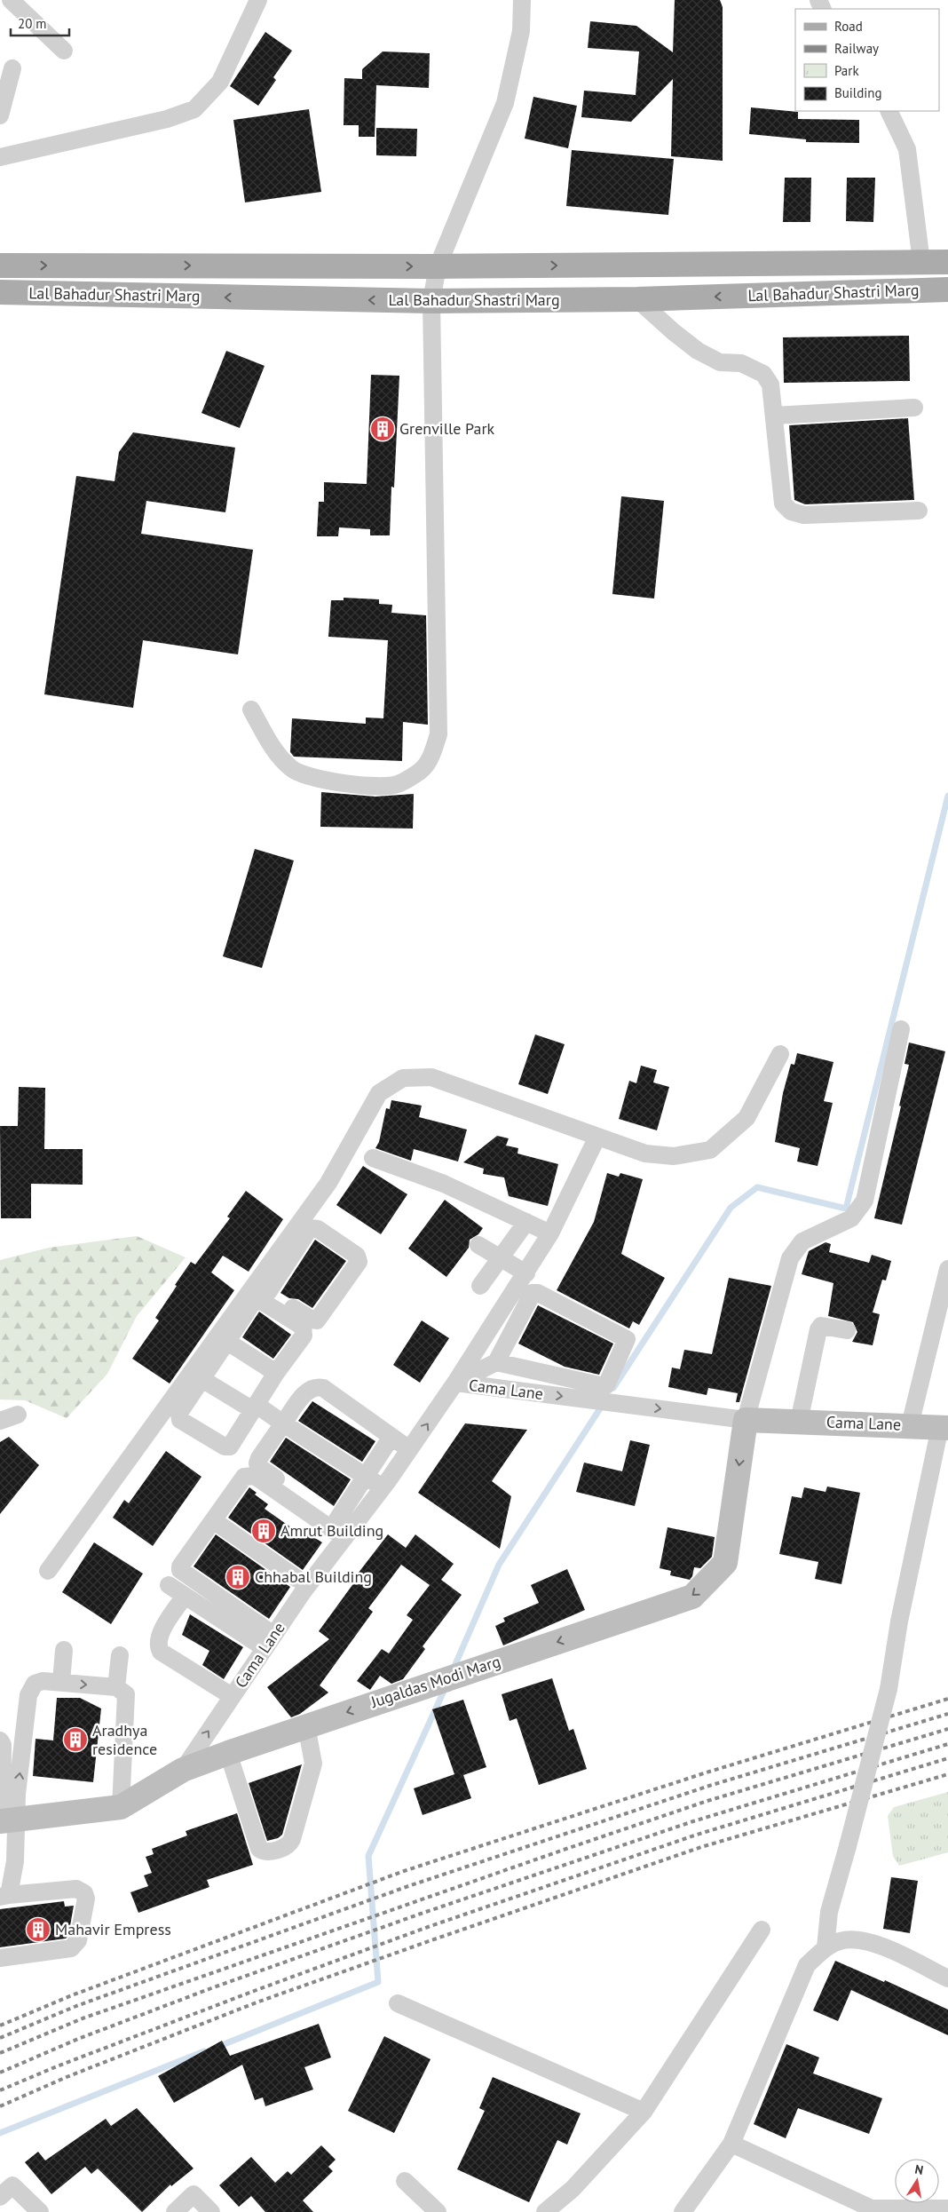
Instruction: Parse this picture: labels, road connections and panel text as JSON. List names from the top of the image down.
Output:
{
  "streets": {
    "main road": ["Lal Bahadur Shastri Marg"],
    "street": ["Cama Lane", "Jugaldas Modi Marg"]
  },
  "crossings": [
    ["Cama Lane", "Jugaldas Modi Marg"]
  ],
  "one_way": ["Cama Lane", "Jugaldas Modi Marg"],
  "places": {
    "building": [
      "Grenville Park",
      "Amrut Building",
      "Chhabal Building",
      "Aradhya residence",
      "Mahavir Empress"
    ]
  },
  "legend": [
    "Road",
    "Railway",
    "Park",
    "Building"
  ],
  "scale_bar": "20 m",
  "north": "top"
}
